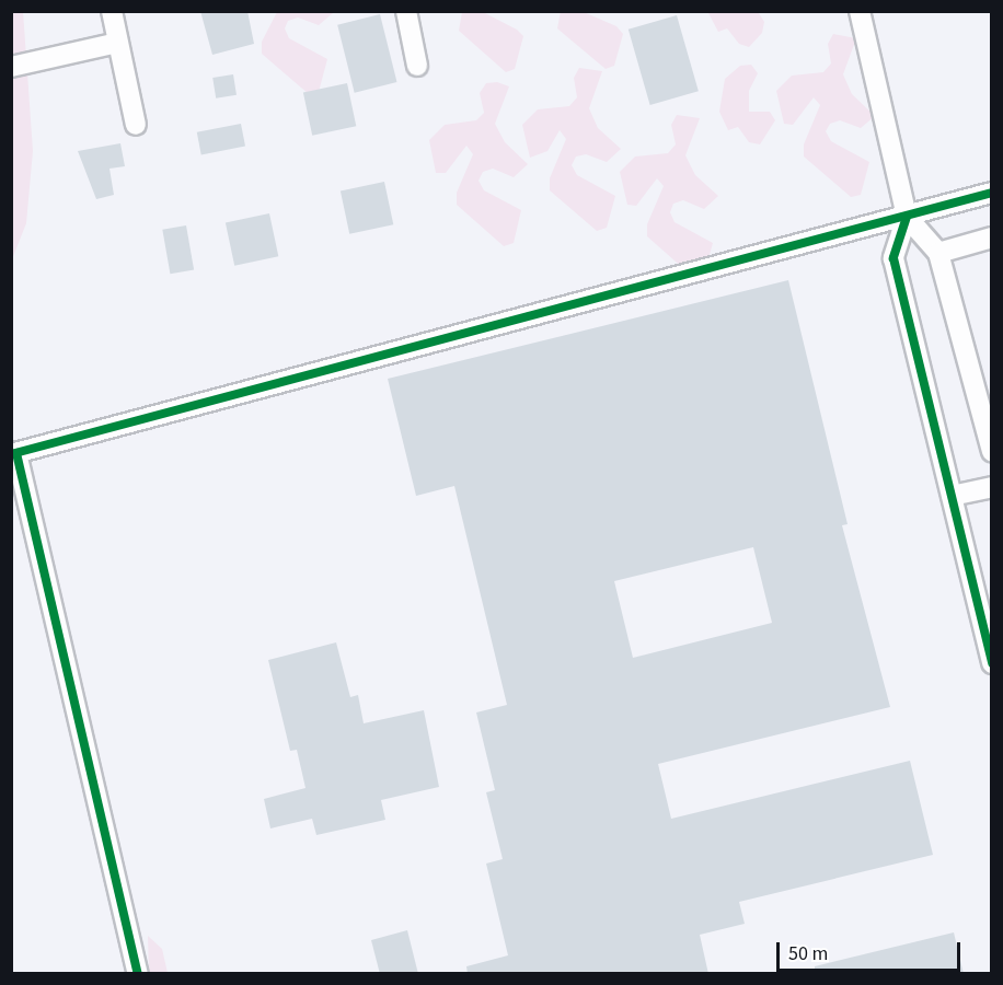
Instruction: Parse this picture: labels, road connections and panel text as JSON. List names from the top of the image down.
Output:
{
  "scale_bar": "50 m"
}
